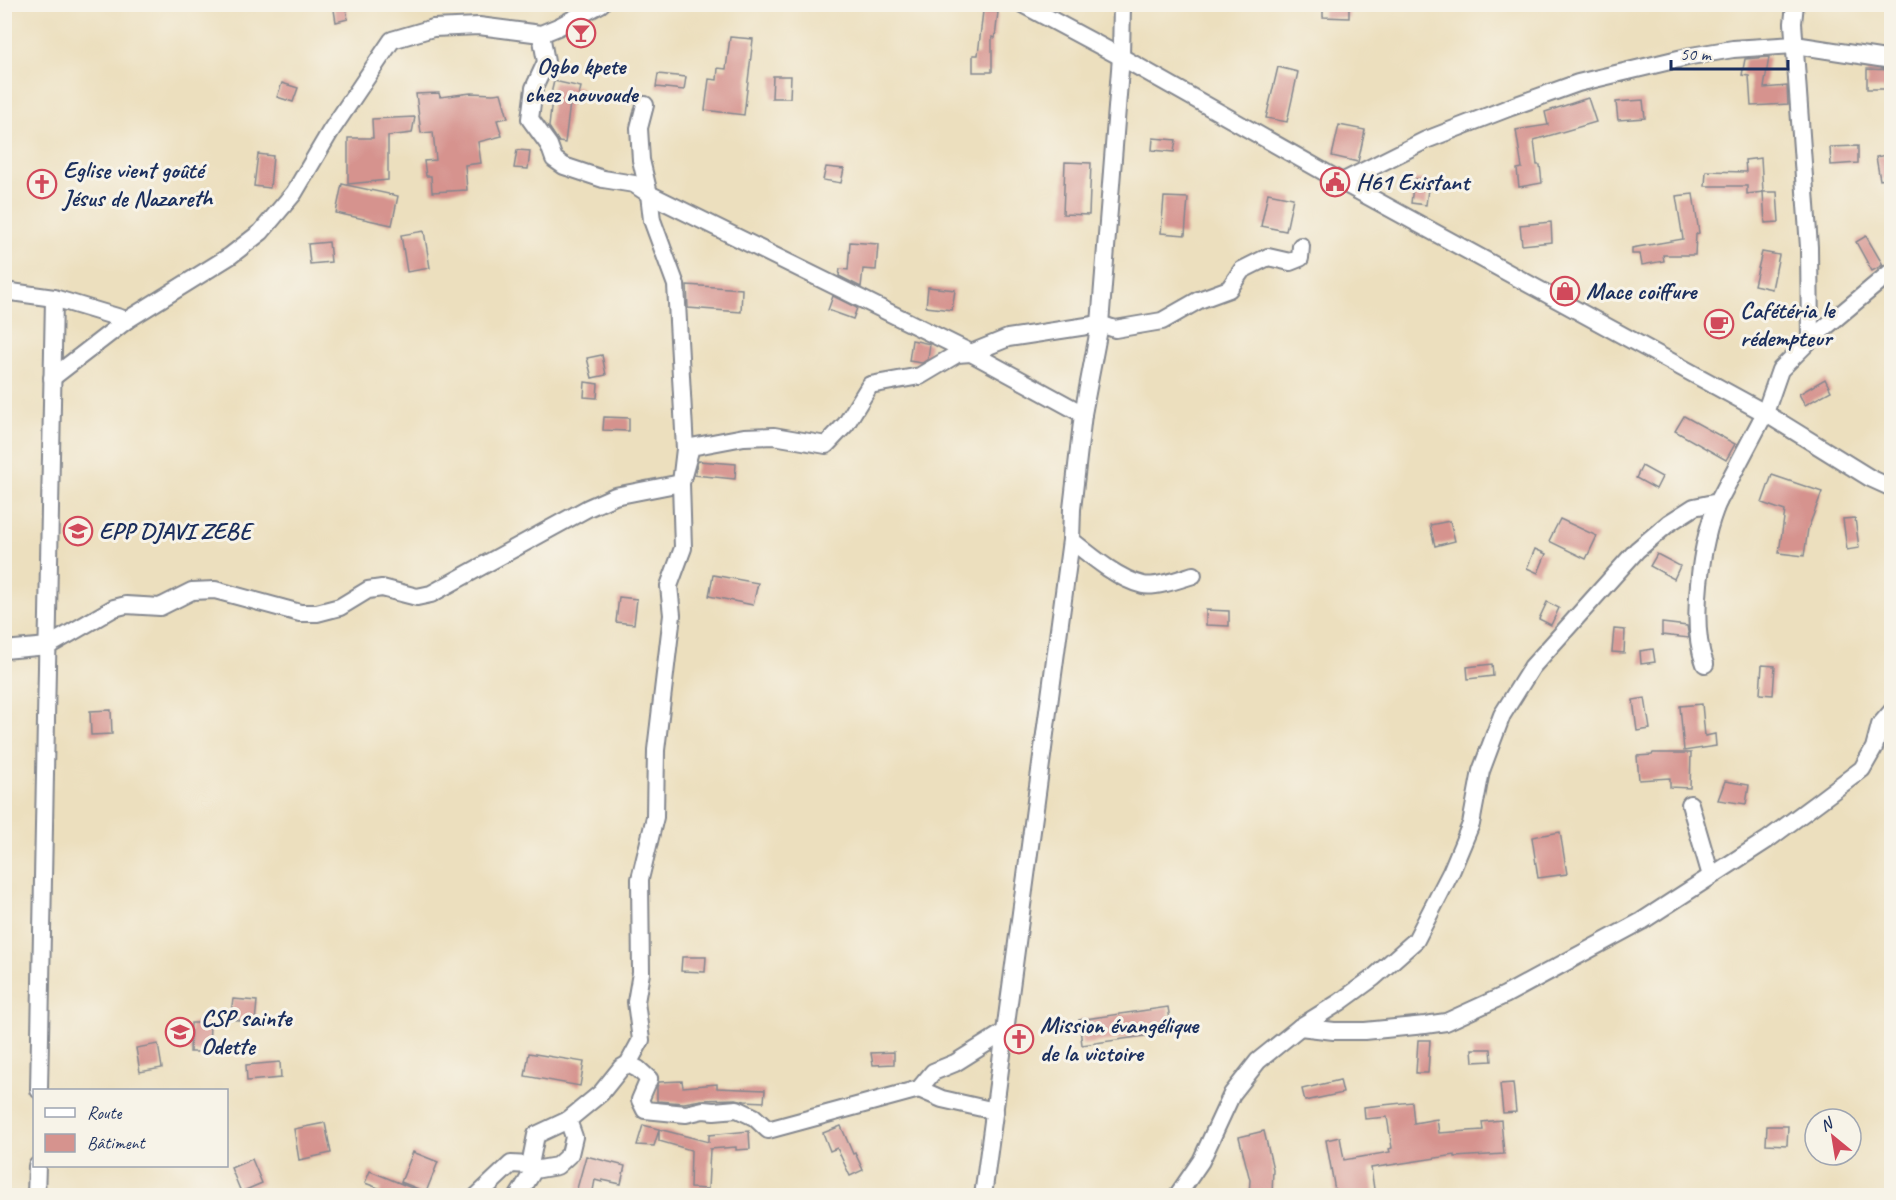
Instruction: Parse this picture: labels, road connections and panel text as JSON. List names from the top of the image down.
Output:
{
  "places": {
    "bar": ["Ogbo kpete chez nouvoude"],
    "public building": ["H61 Existant"],
    "church": ["Eglise vient goûté Jésus de Nazareth", "Mission évangélique de la victoire"],
    "shop": ["Mace coiffure"],
    "cafe": ["Cafétéria le rédempteur"],
    "school or university": ["EPP DJAVI ZEBE", "CSP sainte Odette"]
  },
  "legend": ["Route", "Bâtiment"],
  "scale_bar": "50 m",
  "north": "top left"
}
